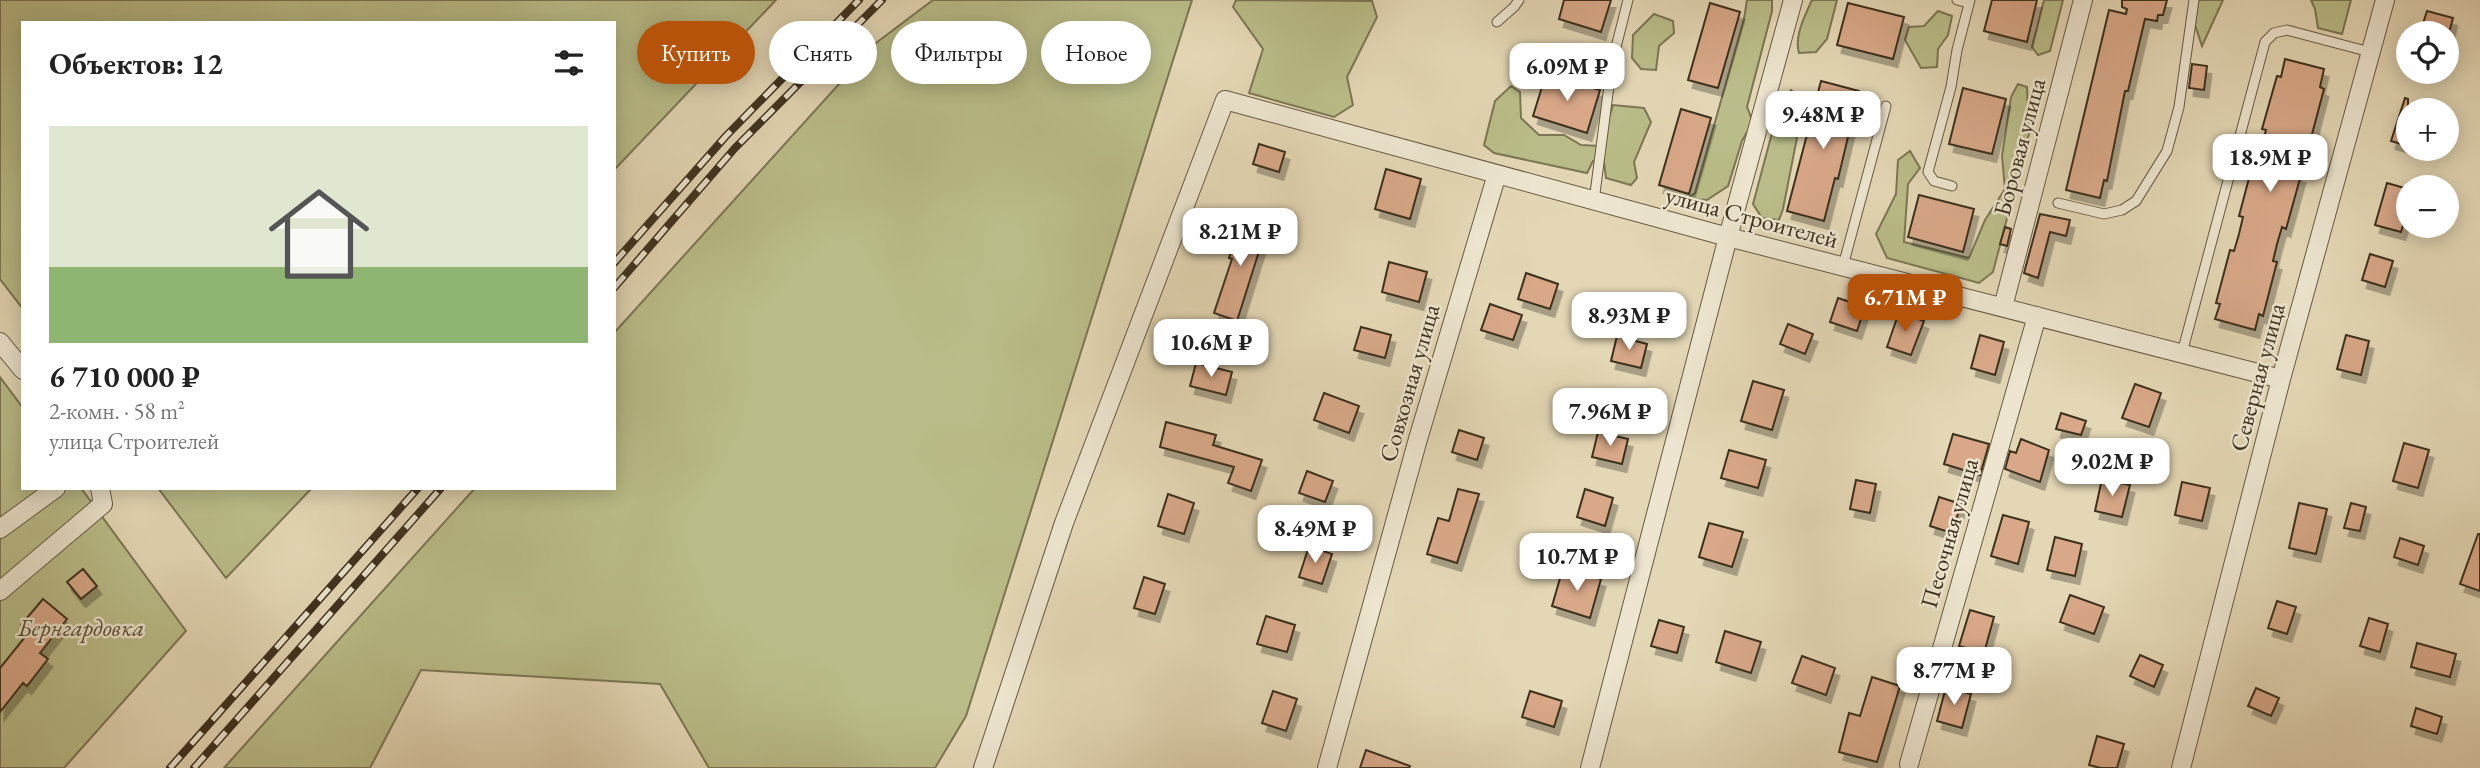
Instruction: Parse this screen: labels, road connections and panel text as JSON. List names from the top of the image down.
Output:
{
  "streets": {
    "street": [
      "Боровая улица",
      "улица Строителей",
      "Северная улица",
      "Совхозная улица",
      "Песочная улица"
    ]
  },
  "crossings": [
    ["Боровая улица", "улица Строителей"],
    ["улица Строителей", "Северная улица"],
    ["улица Строителей", "Совхозная улица"],
    ["улица Строителей", "Песочная улица"]
  ],
  "parks": ["Бернгардовка"],
  "page": {
    "map_buttons": ["+", "−"],
    "chip": [
      "Купить",
      "Снять",
      "Фильтры",
      "Новое"
    ],
    "heading": "Объектов: 12",
    "price": [
      "6.09M ₽",
      "9.48M ₽",
      "18.9M ₽",
      "8.21M ₽",
      "6.71M ₽",
      "8.93M ₽",
      "10.6M ₽",
      "7.96M ₽",
      "9.02M ₽",
      "8.49M ₽",
      "10.7M ₽",
      "8.77M ₽"
    ],
    "list": [
      {
        "name": "6 710 000 ₽",
        "note": "2-комн. · 58 m² · улица Строителей"
      }
    ]
  }
}
